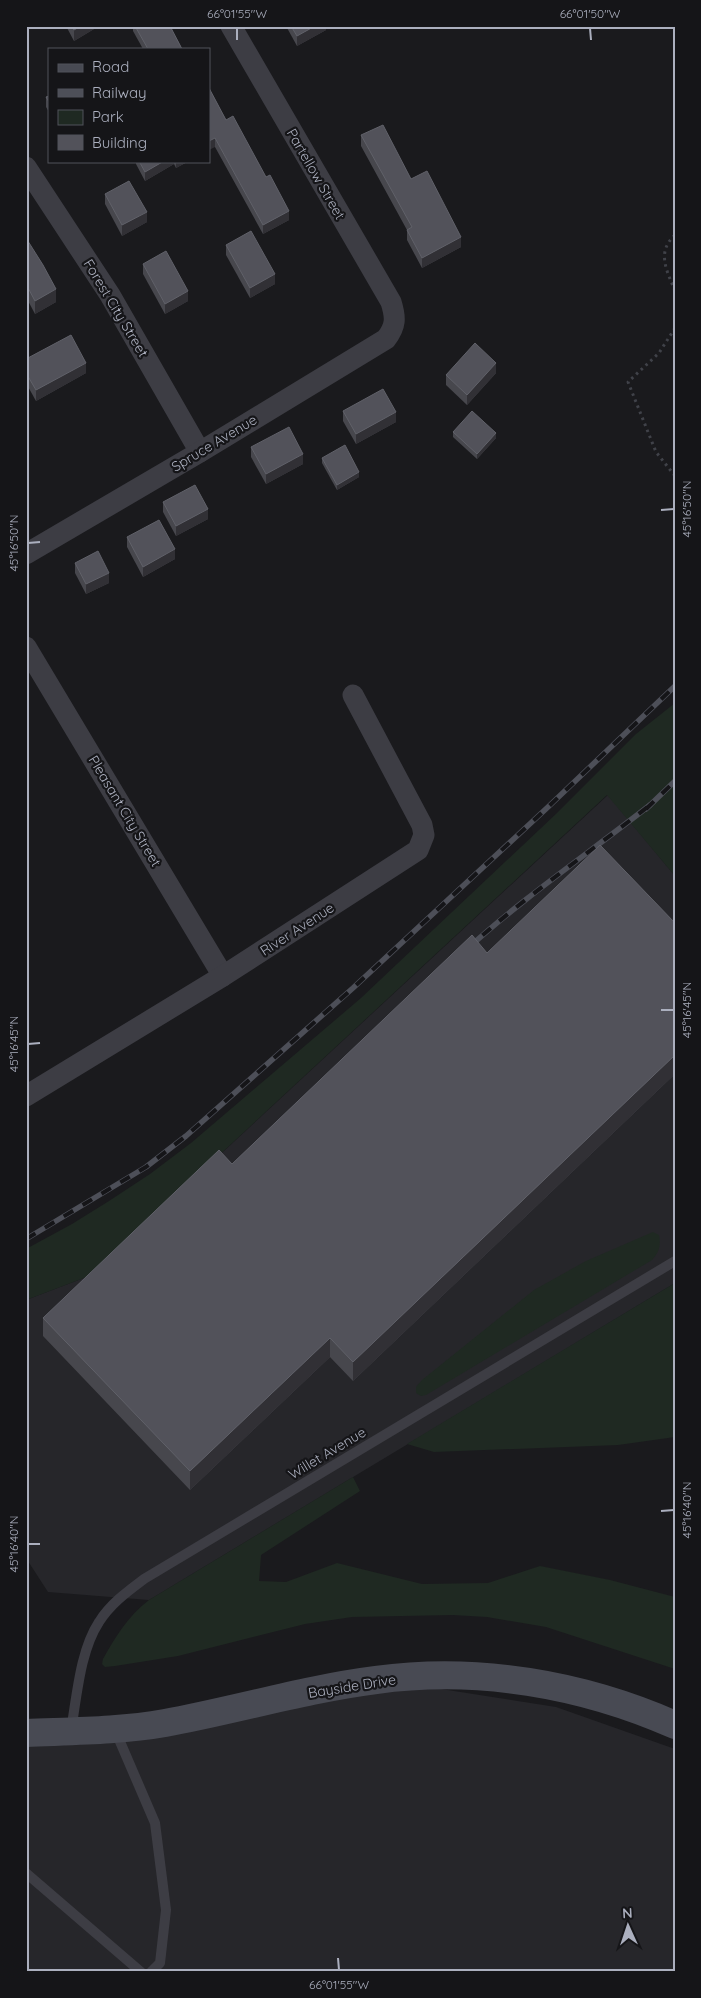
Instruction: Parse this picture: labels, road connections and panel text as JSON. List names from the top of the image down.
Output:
{
  "streets": {
    "main road": ["Bayside Drive"],
    "street": [
      "Partellow Street",
      "Forest City Street",
      "Spruce Avenue",
      "Pleasant City Street",
      "River Avenue"
    ],
    "lane": ["Willet Avenue"]
  },
  "crossings": [
    ["Partellow Street", "Spruce Avenue"],
    ["Forest City Street", "Spruce Avenue"],
    ["Pleasant City Street", "River Avenue"],
    ["Willet Avenue", "Bayside Drive"]
  ],
  "legend": [
    "Road",
    "Railway",
    "Park",
    "Building"
  ],
  "north": "top",
  "coordinates": [
    "66°01'55\"W",
    "66°01'50\"W",
    "45°16'50\"N",
    "45°16'45\"N",
    "45°16'40\"N"
  ]
}
